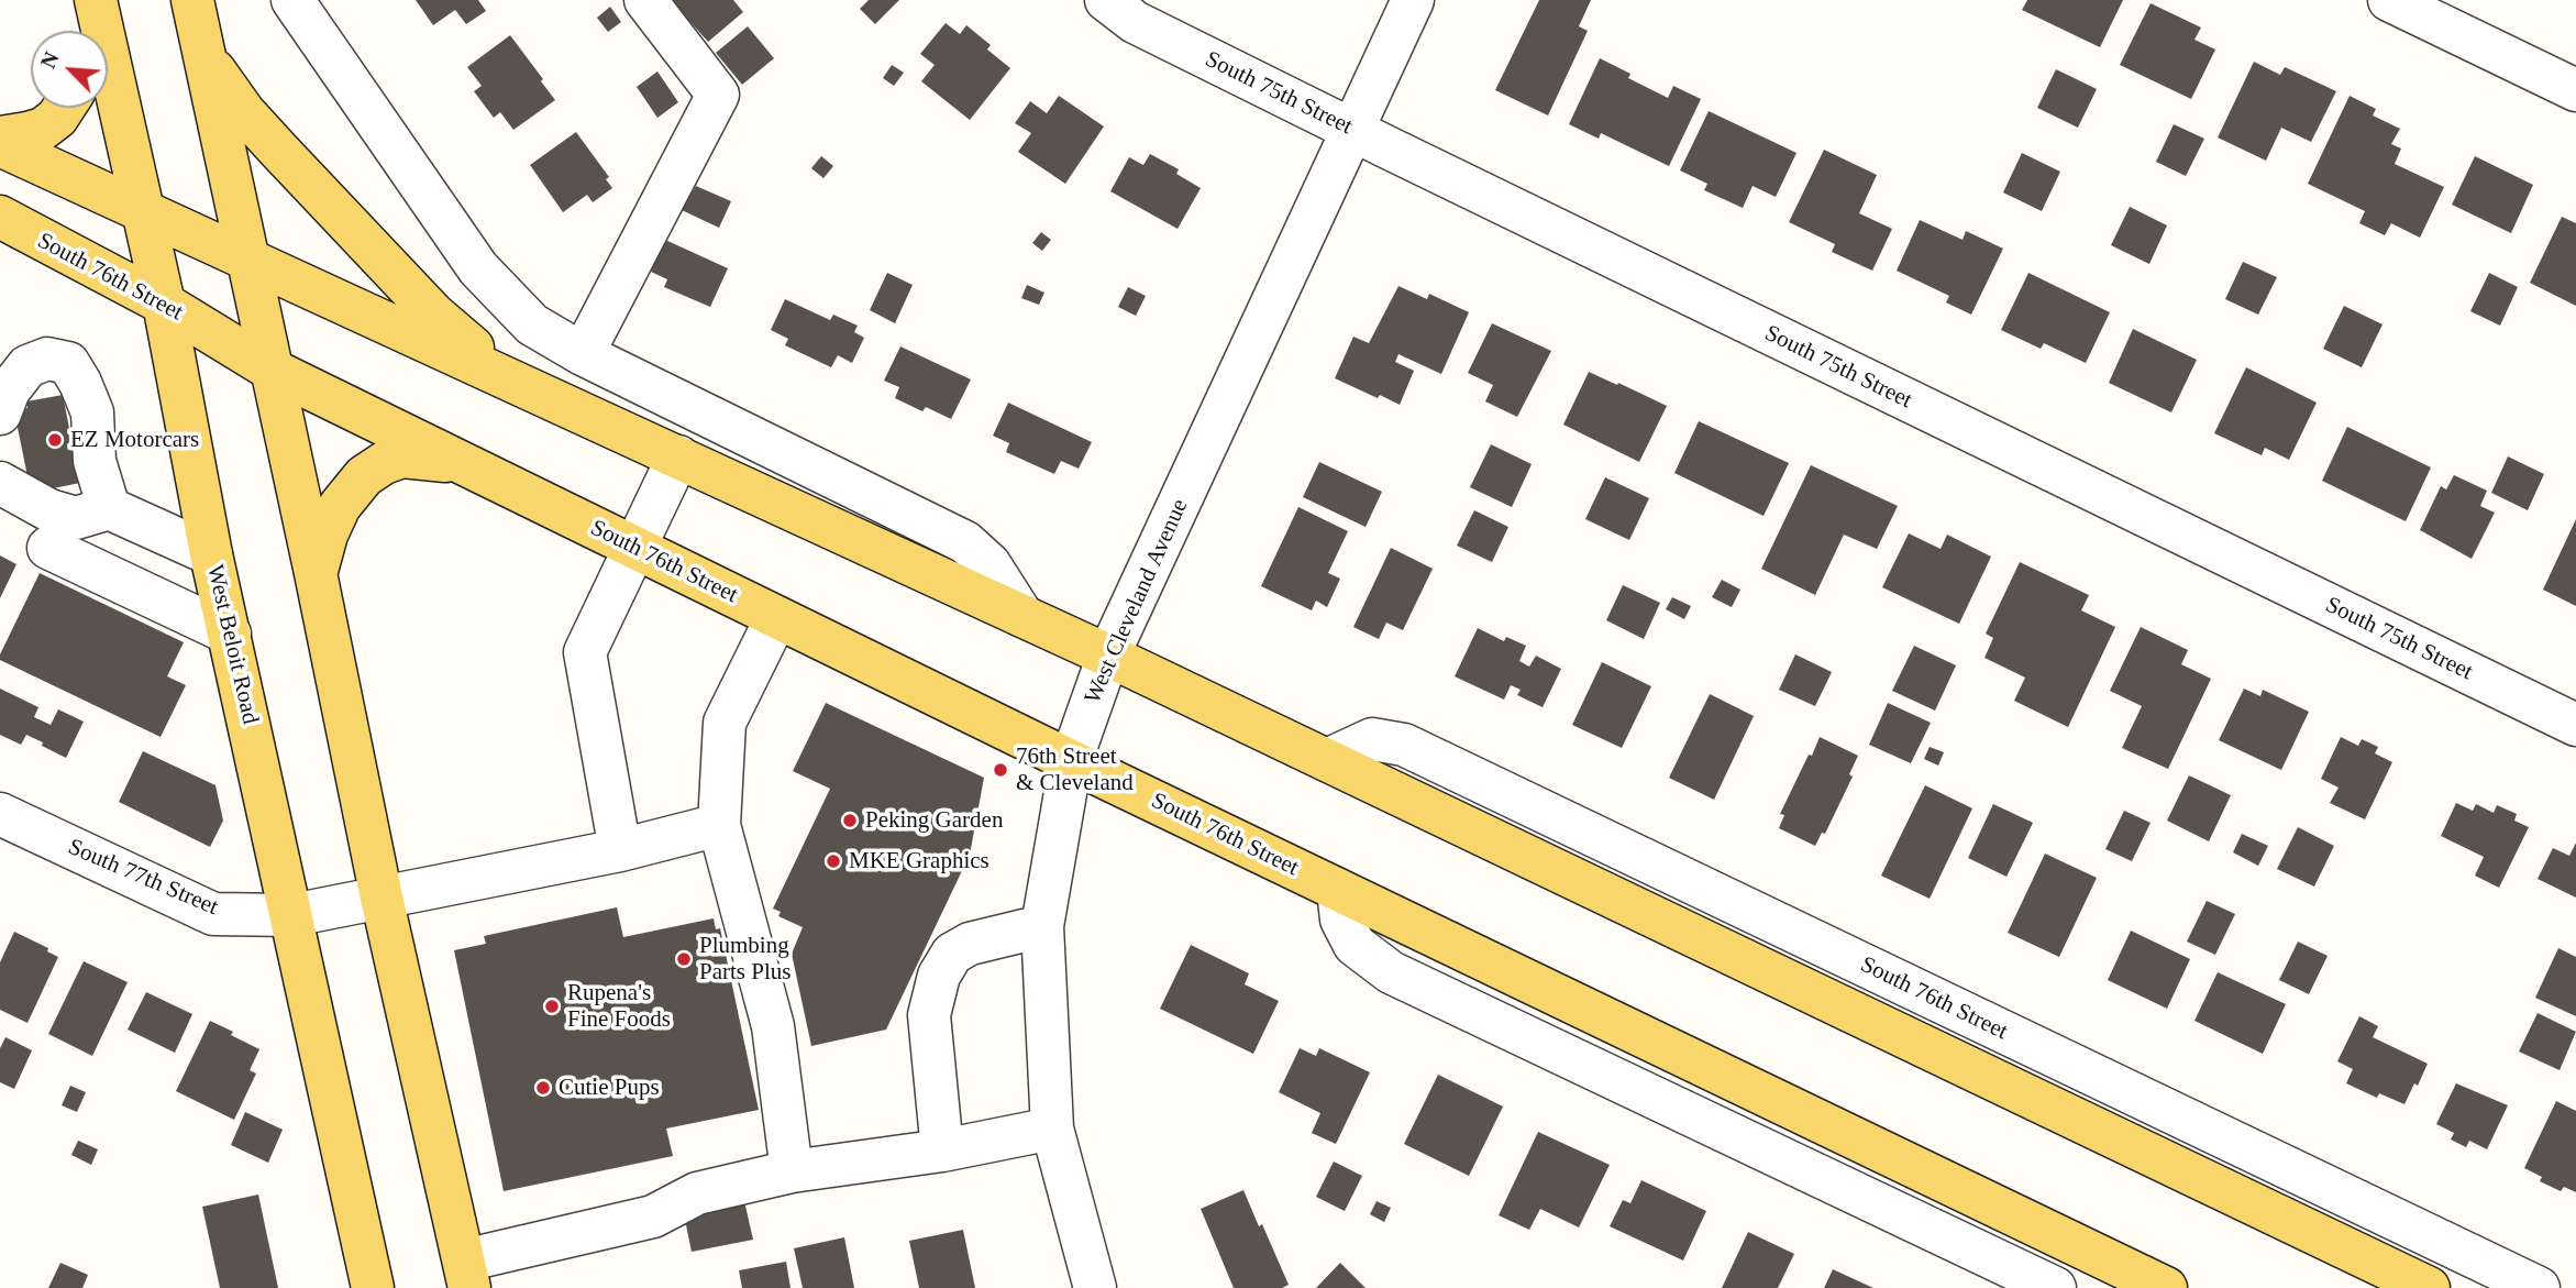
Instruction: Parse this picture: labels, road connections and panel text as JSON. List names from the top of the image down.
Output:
{
  "streets": {
    "main road": ["South 76th Street", "West Beloit Road"],
    "street": ["South 75th Street", "West Cleveland Avenue", "South 77th Street"]
  },
  "crossings": [
    ["South 75th Street", "West Cleveland Avenue"],
    ["South 76th Street", "West Cleveland Avenue"],
    ["South 76th Street", "West Beloit Road"],
    ["West Beloit Road", "South 77th Street"]
  ],
  "places": [
    "EZ Motorcars",
    "76th Street & Cleveland",
    "Peking Garden",
    "MKE Graphics",
    "Plumbing Parts Plus",
    "Rupena's Fine Foods",
    "Cutie Pups"
  ],
  "north": "top left"
}
